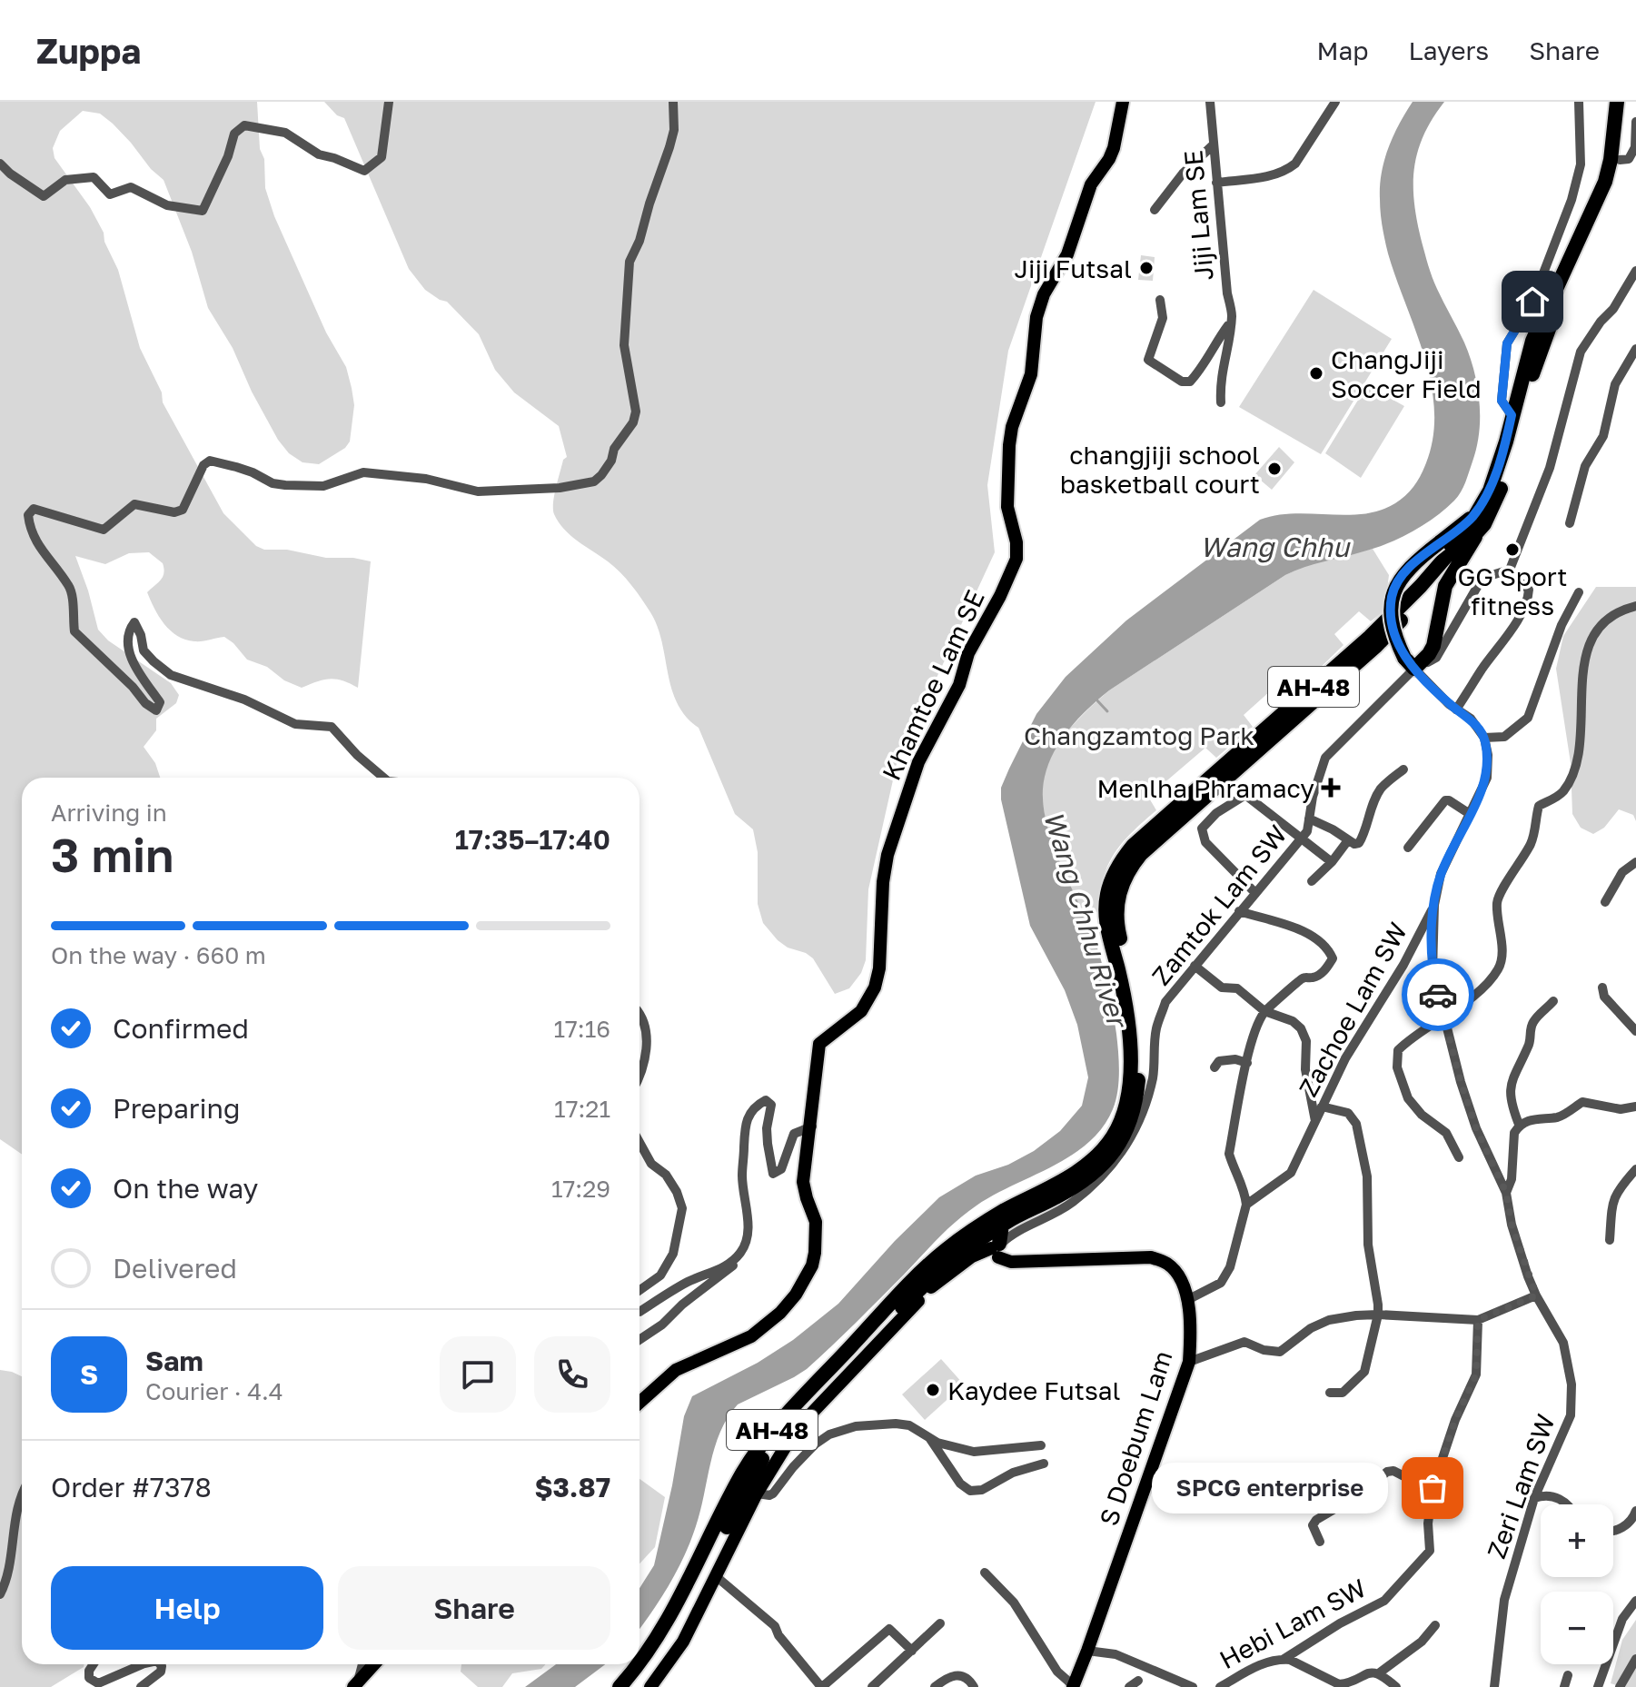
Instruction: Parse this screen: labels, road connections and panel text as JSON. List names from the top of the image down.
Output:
{
  "streets": {
    "highway": ["AH-48"],
    "main road": ["Khamtoe Lam SE", "S Doebum Lam"],
    "street": [
      "Jiji Lam SE",
      "Zamtok Lam SW",
      "Zachoe Lam SW",
      "Zeri Lam SW",
      "Hebi Lam SW"
    ]
  },
  "crossings": [
    ["AH-48", "Zamtok Lam SW"],
    ["AH-48", "S Doebum Lam"],
    ["Zamtok Lam SW", "S Doebum Lam"],
    ["Zachoe Lam SW", "Zeri Lam SW"],
    ["S Doebum Lam", "Hebi Lam SW"]
  ],
  "water": ["Wang Chhu", "Wang Chhu River"],
  "parks": ["Changzamtog Park"],
  "places": {
    "other": [
      "Jiji Futsal",
      "ChangJiji Soccer Field",
      "changjiji school basketball court",
      "GG Sport fitness",
      "Kaydee Futsal",
      "SPCG enterprise"
    ],
    "health": ["Menlha Phramacy"]
  },
  "page": {
    "header": "Zuppa",
    "nav": ["Map", "Layers", "Share"],
    "heading": ["3 min", "Arriving in", "17:35–17:40"],
    "panel": [
      "Sam",
      "Courier · 4.4",
      "Order #7378",
      "$3.87"
    ],
    "bar": "On the way · 660 m",
    "list": [
      ["Confirmed", "17:16"],
      ["Preparing", "17:21"],
      ["On the way", "17:29"],
      "Delivered"
    ],
    "round": "S",
    "bubble": "SPCG enterprise",
    "map_buttons": ["+", "−"],
    "buttons": ["Help", "Share"]
  }
}
